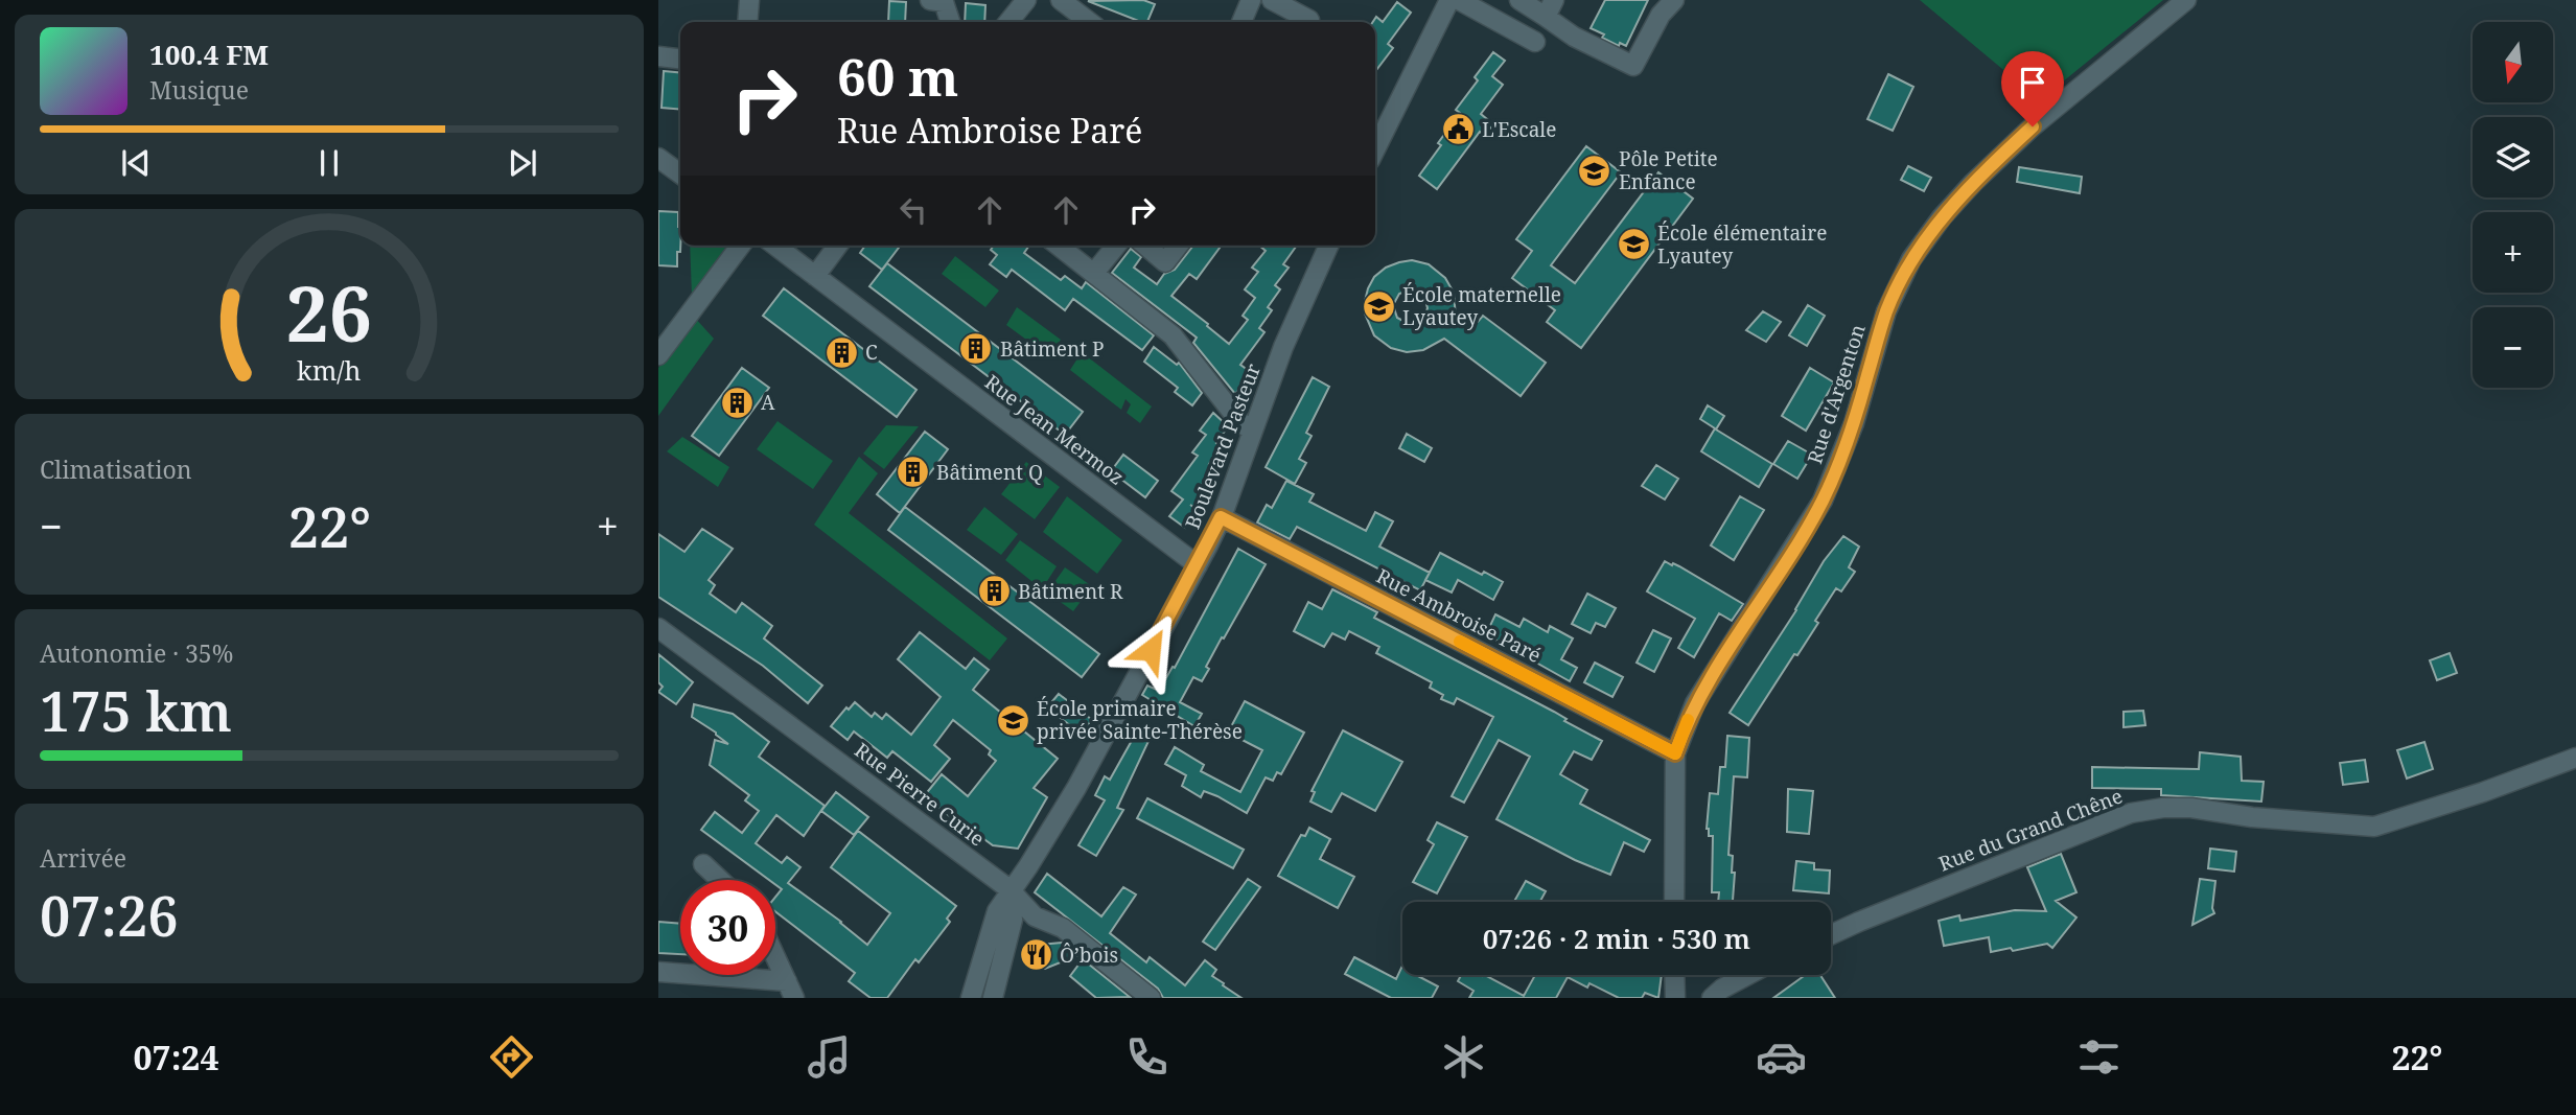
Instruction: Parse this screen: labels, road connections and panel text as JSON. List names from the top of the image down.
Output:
{
  "streets": {
    "street": [
      "Rue d'Argenton",
      "Rue Jean Mermoz",
      "Boulevard Pasteur",
      "Rue Ambroise Paré",
      "Rue Pierre Curie",
      "Rue du Grand Chêne"
    ]
  },
  "crossings": [
    ["Rue d'Argenton", "Rue Ambroise Paré"],
    ["Rue Jean Mermoz", "Boulevard Pasteur"],
    ["Boulevard Pasteur", "Rue Ambroise Paré"],
    ["Boulevard Pasteur", "Rue Pierre Curie"]
  ],
  "places": {
    "public building": ["L'Escale"],
    "school or university": [
      "Pôle Petite Enfance",
      "École élémentaire Lyautey",
      "École maternelle Lyautey",
      "École primaire privée Sainte-Thérèse"
    ],
    "building": [
      "Bâtiment P",
      "C",
      "A",
      "Bâtiment Q",
      "Bâtiment R"
    ],
    "restaurant": ["Ô’bois"]
  },
  "north": "bottom",
  "page": {
    "map_buttons": ["+", "−"],
    "turn": ["60 m", "Rue Ambroise Paré"],
    "song": ["100.4 FM", "Musique"],
    "tile": [
      "Climatisation",
      ["Autonomie · 35%", "175 km"],
      ["Arrivée", "07:26"]
    ],
    "heat": ["−", "22°", "+"],
    "limit": "30",
    "trip": "07:26 · 2 min · 530 m",
    "tabs": ["07:24", "22°"],
    "gauge": ["26", "km/h"]
  }
}
